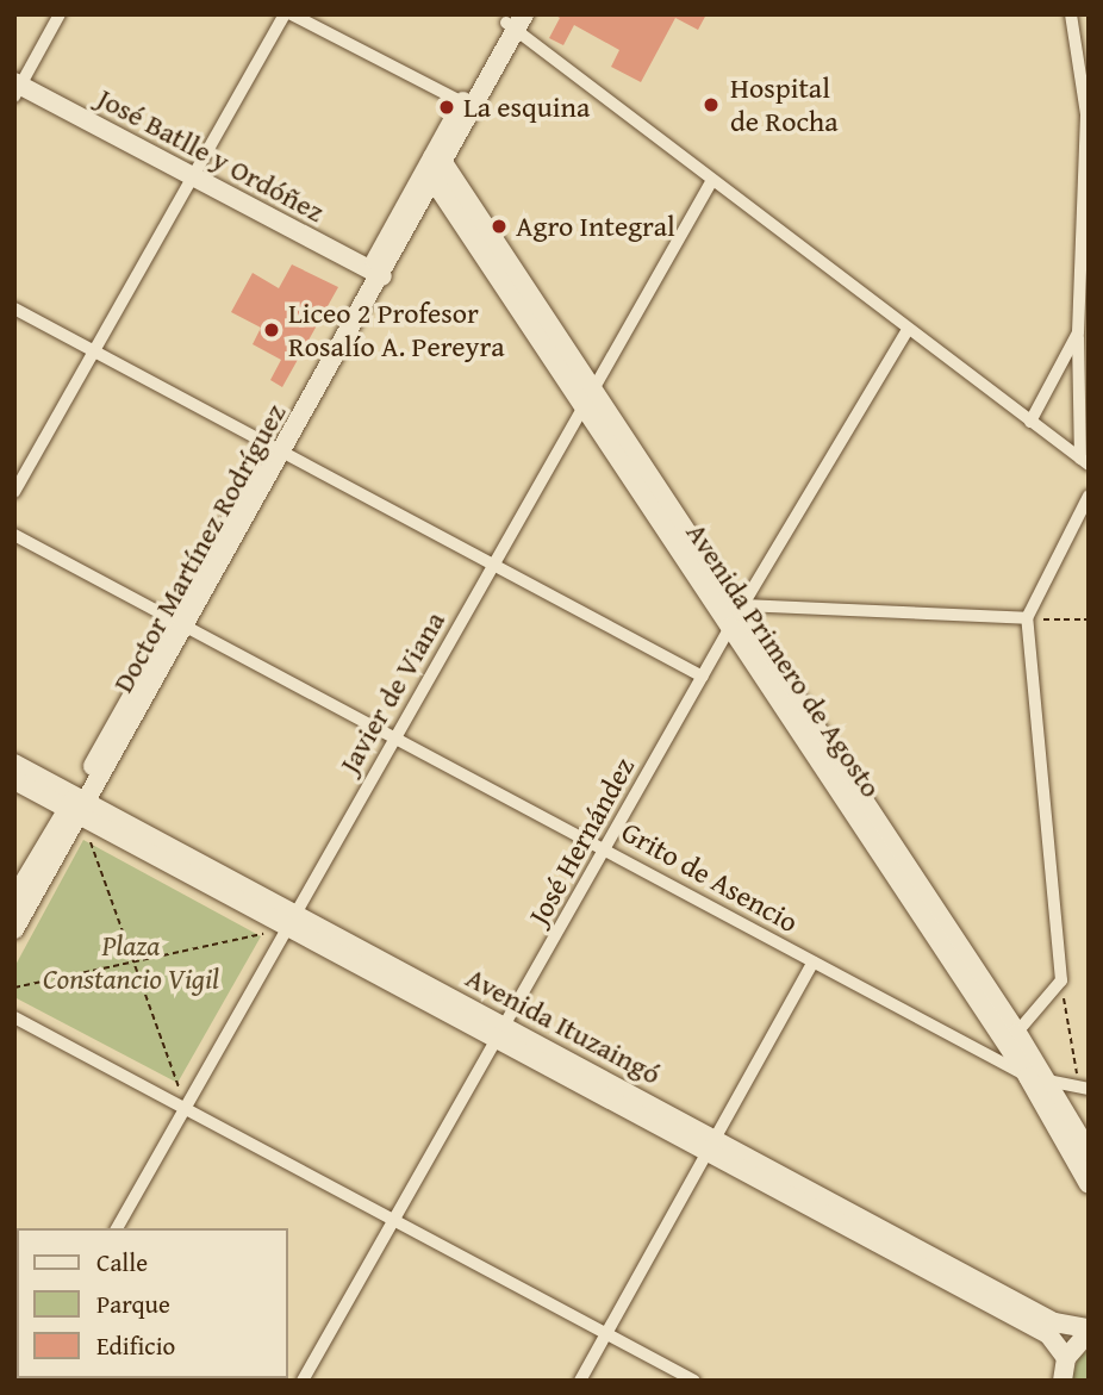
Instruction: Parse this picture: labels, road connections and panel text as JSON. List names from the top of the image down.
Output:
{
  "streets": {
    "street": [
      "José Batlle y Ordóñez",
      "Doctor Martínez Rodríguez",
      "Avenida Primero de Agosto",
      "Javier de Viana",
      "José Hernández",
      "Grito de Asencio",
      "Avenida Ituzaingó"
    ]
  },
  "crossings": [
    ["José Batlle y Ordóñez", "Doctor Martínez Rodríguez"],
    ["Doctor Martínez Rodríguez", "Avenida Primero de Agosto"],
    ["Doctor Martínez Rodríguez", "Grito de Asencio"],
    ["Doctor Martínez Rodríguez", "Avenida Ituzaingó"],
    ["Avenida Primero de Agosto", "Javier de Viana"],
    ["Avenida Primero de Agosto", "José Hernández"],
    ["Avenida Primero de Agosto", "Grito de Asencio"],
    ["Javier de Viana", "Grito de Asencio"],
    ["Javier de Viana", "Avenida Ituzaingó"],
    ["José Hernández", "Grito de Asencio"],
    ["José Hernández", "Avenida Ituzaingó"]
  ],
  "parks": ["Plaza Constancio Vigil"],
  "places": [
    "Hospital de Rocha",
    "La esquina",
    "Agro Integral",
    "Liceo 2 Profesor Rosalío A. Pereyra"
  ],
  "legend": ["Calle", "Parque", "Edificio"]
}
